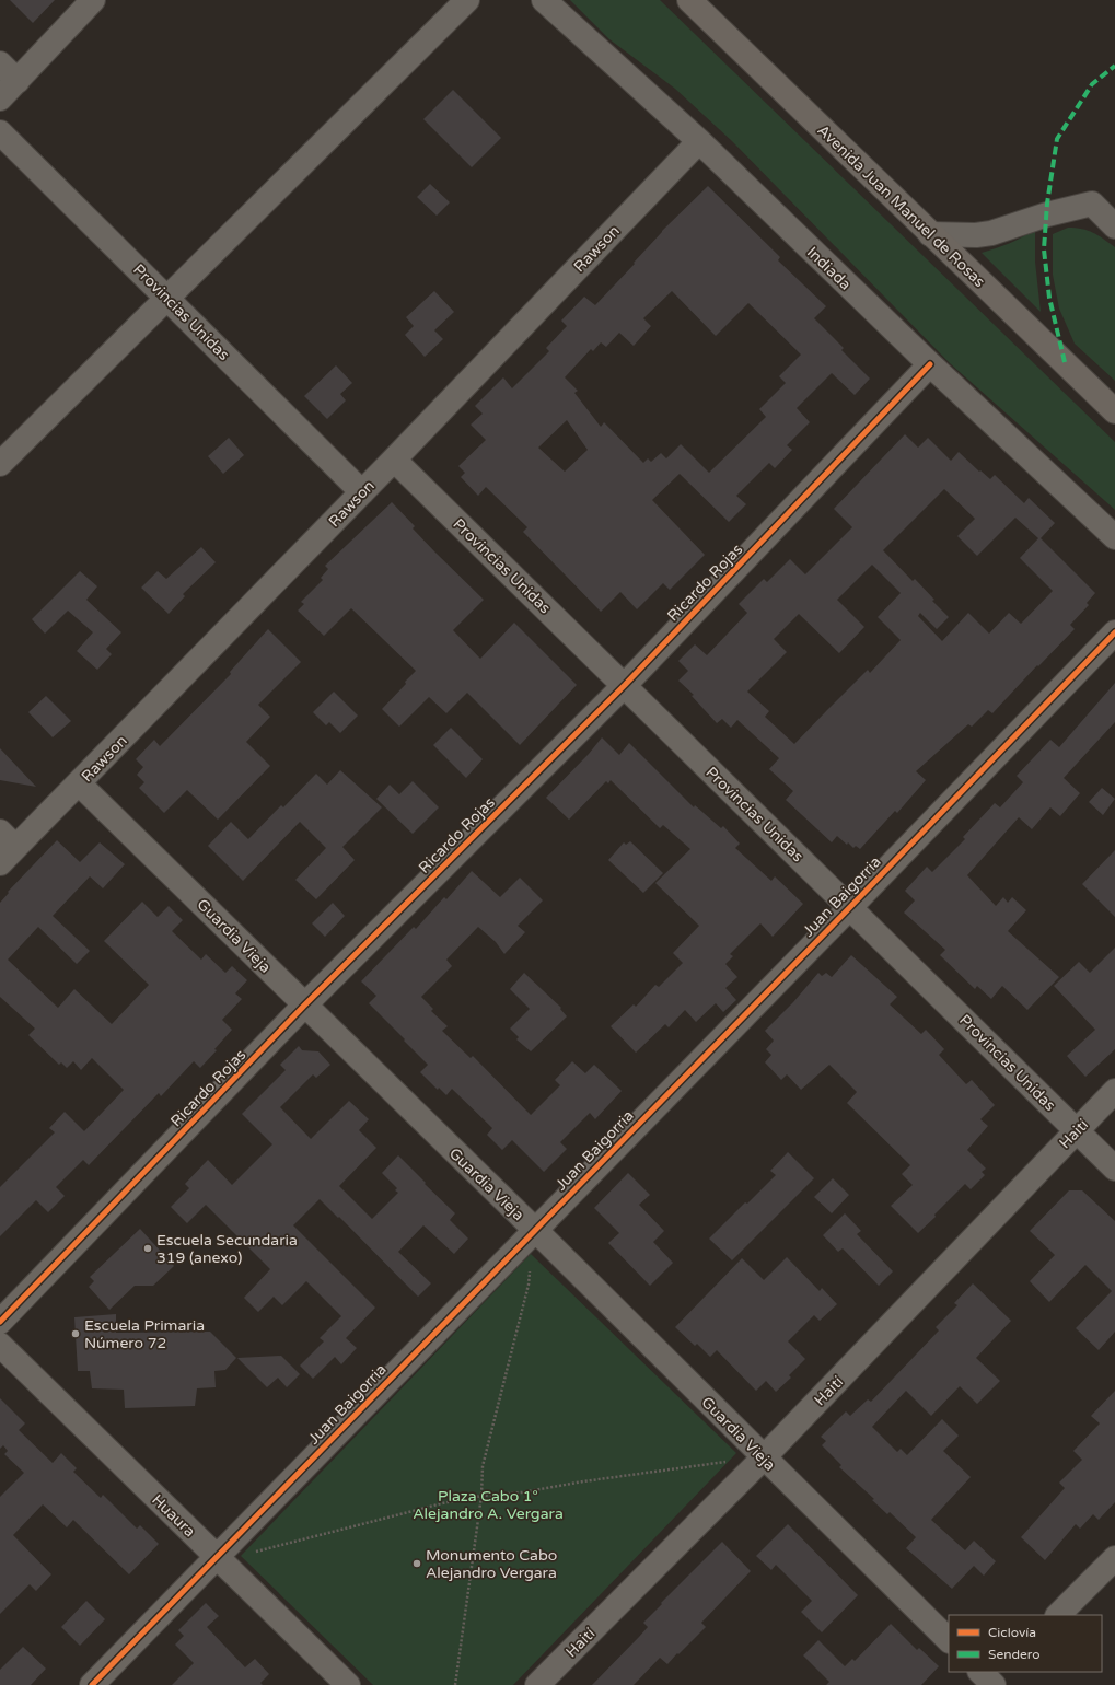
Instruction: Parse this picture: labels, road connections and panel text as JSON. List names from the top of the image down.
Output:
{
  "streets": {
    "main road": ["Avenida Juan Manuel de Rosas"],
    "street": [
      "Rawson",
      "Indiada",
      "Provincias Unidas",
      "Ricardo Rojas",
      "Juan Baigorria",
      "Guardia Vieja",
      "Haití",
      "Huaura"
    ]
  },
  "crossings": [
    ["Rawson", "Indiada"],
    ["Rawson", "Provincias Unidas"],
    ["Rawson", "Guardia Vieja"],
    ["Indiada", "Ricardo Rojas"],
    ["Provincias Unidas", "Ricardo Rojas"],
    ["Provincias Unidas", "Juan Baigorria"],
    ["Provincias Unidas", "Haití"],
    ["Ricardo Rojas", "Guardia Vieja"],
    ["Juan Baigorria", "Guardia Vieja"],
    ["Juan Baigorria", "Huaura"],
    ["Guardia Vieja", "Haití"]
  ],
  "parks": ["Plaza Cabo 1° Alejandro A. Vergara"],
  "places": ["Escuela Secundaria 319 (anexo)", "Escuela Primaria Número 72", "Monumento Cabo Alejandro Vergara"],
  "legend": ["Ciclovía", "Sendero"]
}
